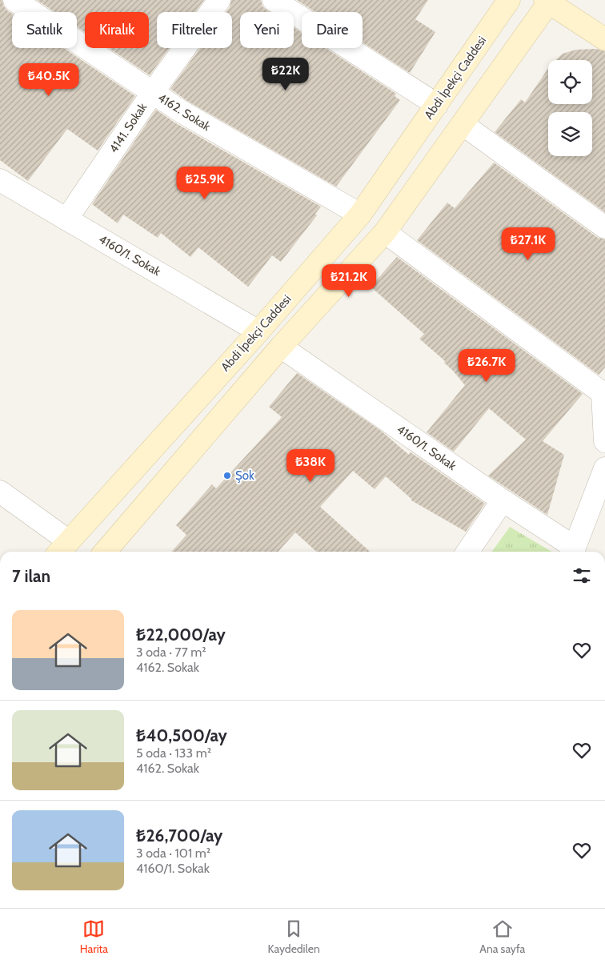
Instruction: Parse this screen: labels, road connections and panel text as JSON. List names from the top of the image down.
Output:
{
  "streets": {
    "main road": ["Abdi İpekçi Caddesi"],
    "street": ["4162. Sokak", "4141. Sokak", "4160/1. Sokak"]
  },
  "crossings": [
    ["Abdi İpekçi Caddesi", "4162. Sokak"],
    ["Abdi İpekçi Caddesi", "4160/1. Sokak"],
    ["4162. Sokak", "4141. Sokak"],
    ["4141. Sokak", "4160/1. Sokak"]
  ],
  "places": ["Şok"],
  "page": {
    "chip": [
      "Satılık",
      "Kiralık",
      "Filtreler",
      "Yeni",
      "Daire"
    ],
    "price": [
      "₺22K",
      "₺40.5K",
      "₺25.9K",
      "₺27.1K",
      "₺21.2K",
      "₺26.7K",
      "₺38K"
    ],
    "heading": "7 ilan",
    "list": [
      {
        "name": "₺22,000/ay",
        "note": "3 oda · 77 m² · 4162. Sokak"
      },
      {
        "name": "₺40,500/ay",
        "note": "5 oda · 133 m² · 4162. Sokak"
      },
      {
        "name": "₺26,700/ay",
        "note": "3 oda · 101 m² · 4160/1. Sokak"
      }
    ],
    "tabs": ["Harita", "Kaydedilen", "Ana sayfa"]
  }
}
